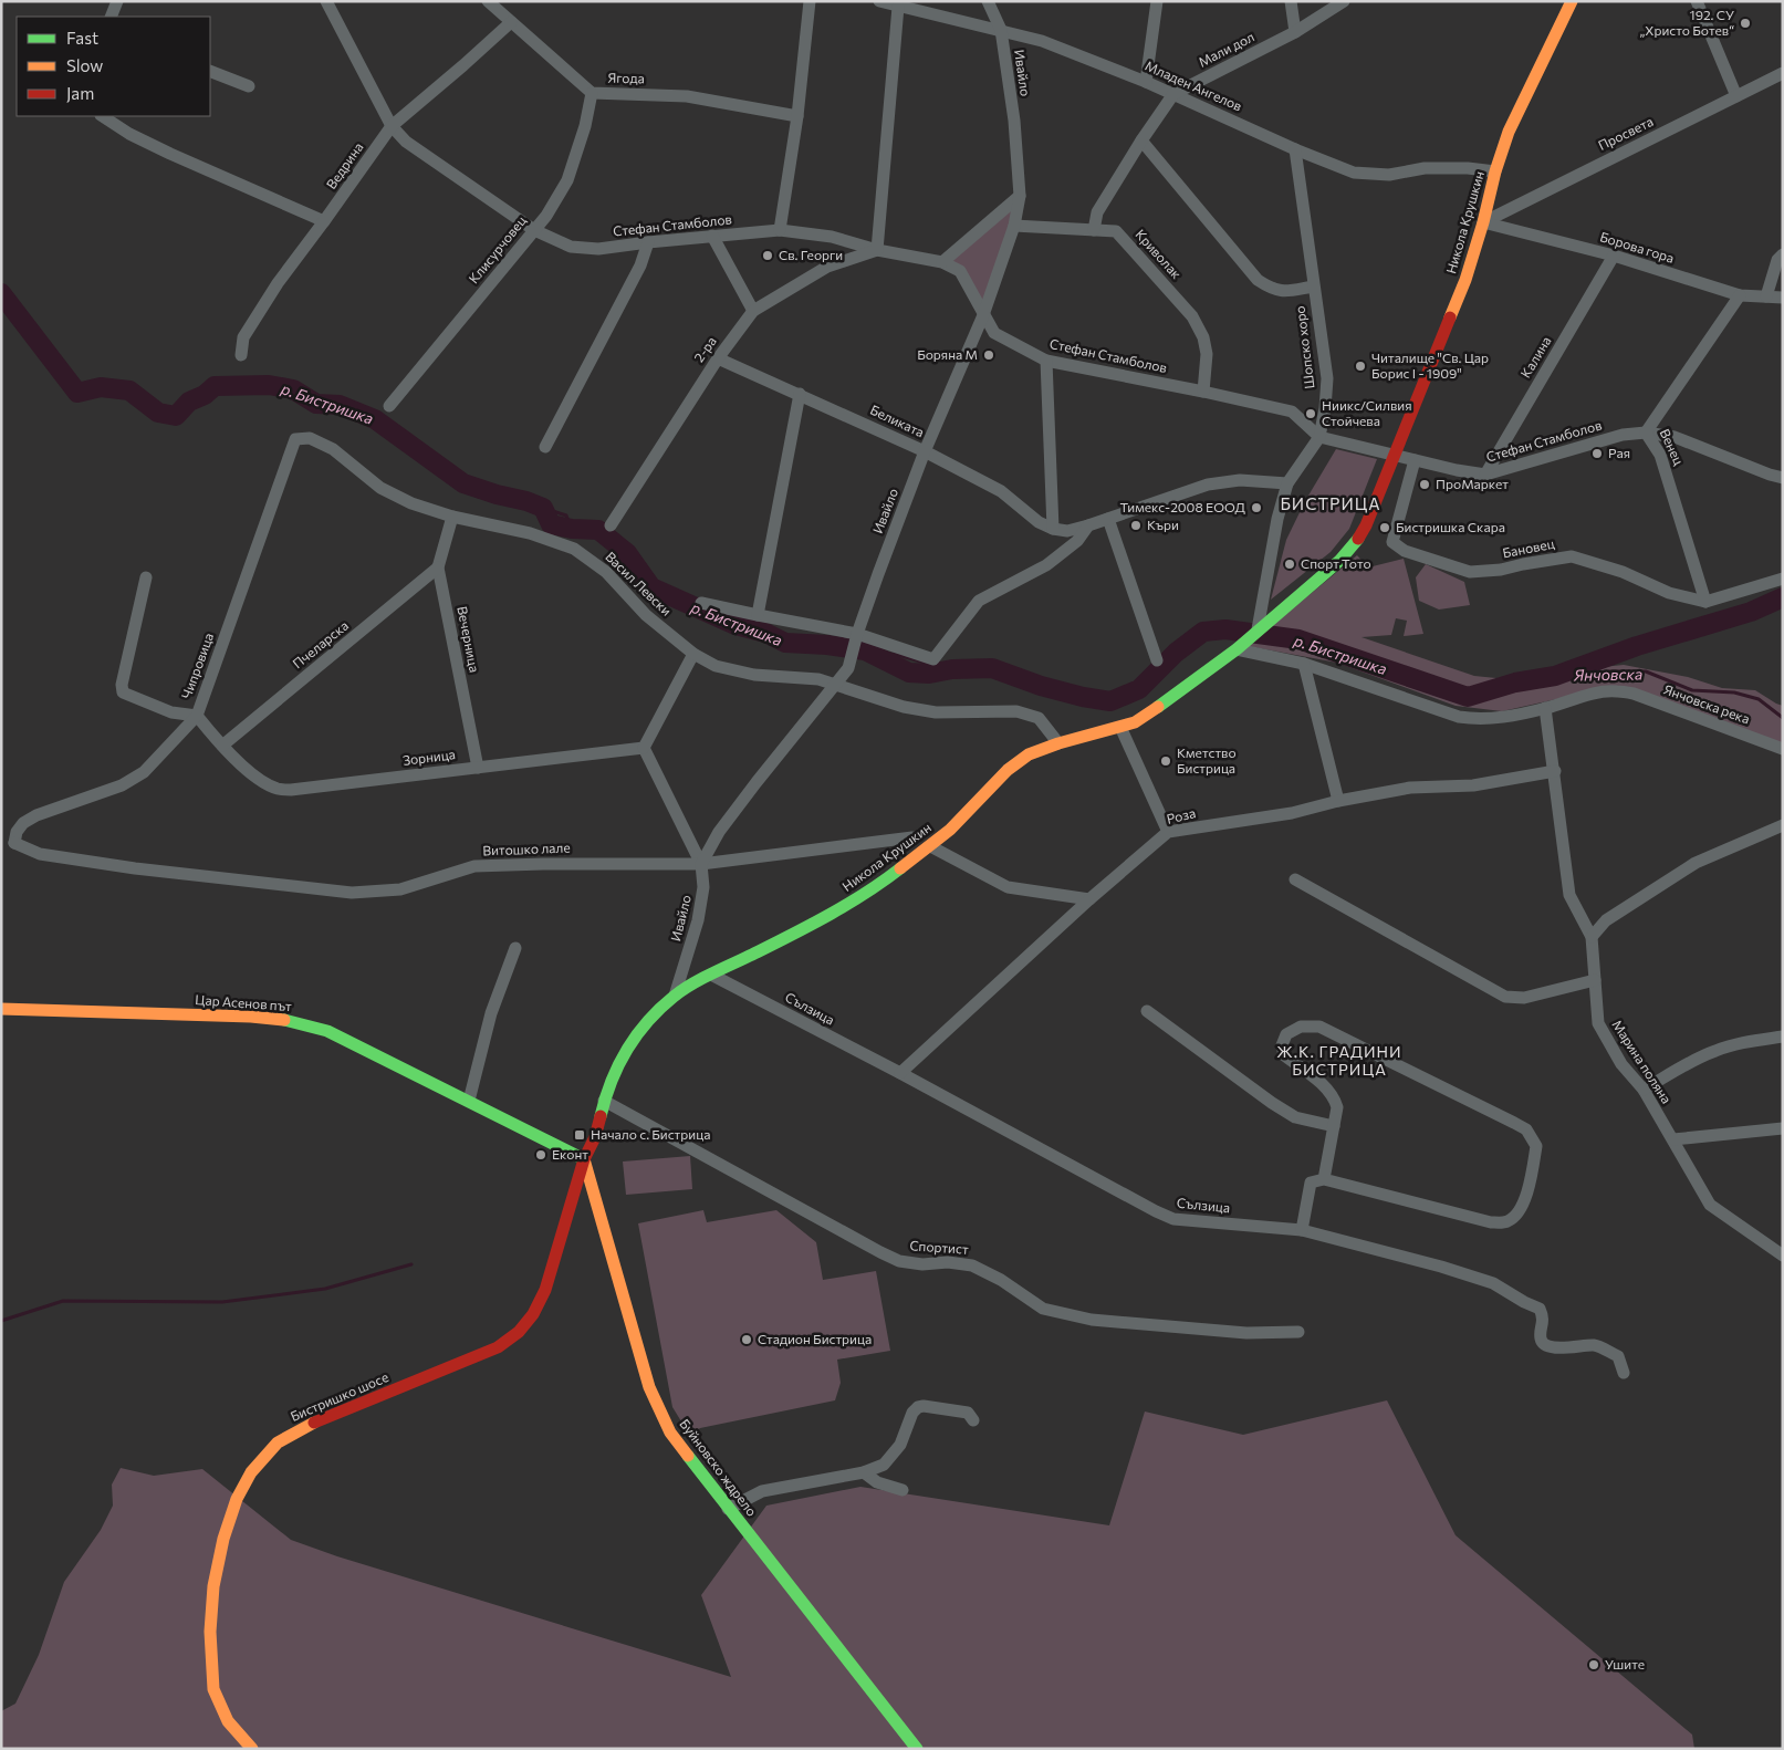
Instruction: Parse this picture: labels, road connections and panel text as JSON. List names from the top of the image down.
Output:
{
  "streets": {
    "street": [
      "Мали дол",
      "Ивайло",
      "Ягода",
      "Младен Ангелов",
      "Просвета",
      "Ведрина",
      "Никола Крушкин",
      "Стефан Стамболов",
      "Борова гора",
      "Клисурчовец",
      "Криволак",
      "Шопско хоро",
      "2-ра",
      "Калина",
      "Беликата",
      "Венец",
      "Бановец",
      "Васил Левски",
      "Вечерница",
      "Пчеларска",
      "Чипровица",
      "Янчовска река",
      "Зорница",
      "Роза",
      "Витошко лале",
      "Цар Асенов път",
      "Сълзица",
      "Марина поляна",
      "Спортист",
      "Бистришко шосе",
      "Буйновско ждрело"
    ]
  },
  "crossings": [
    ["Мали дол", "Младен Ангелов"],
    ["Мали дол", "Криволак"],
    ["Ивайло", "Младен Ангелов"],
    ["Ивайло", "Никола Крушкин"],
    ["Ивайло", "Стефан Стамболов"],
    ["Ивайло", "Криволак"],
    ["Ивайло", "Беликата"],
    ["Ивайло", "Васил Левски"],
    ["Ивайло", "Витошко лале"],
    ["Ягода", "Ведрина"],
    ["Ягода", "Клисурчовец"],
    ["Младен Ангелов", "Никола Крушкин"],
    ["Младен Ангелов", "Шопско хоро"],
    ["Просвета", "Никола Крушкин"],
    ["Просвета", "Борова гора"],
    ["Ведрина", "Стефан Стамболов"],
    ["Никола Крушкин", "Стефан Стамболов"],
    ["Никола Крушкин", "Борова гора"],
    ["Никола Крушкин", "Шопско хоро"],
    ["Никола Крушкин", "Васил Левски"],
    ["Никола Крушкин", "Янчовска река"],
    ["Никола Крушкин", "Цар Асенов път"],
    ["Никола Крушкин", "Сълзица"],
    ["Никола Крушкин", "Спортист"],
    ["Никола Крушкин", "Бистришко шосе"],
    ["Никола Крушкин", "Буйновско ждрело"],
    ["Стефан Стамболов", "Клисурчовец"],
    ["Стефан Стамболов", "Криволак"],
    ["Стефан Стамболов", "Шопско хоро"],
    ["Стефан Стамболов", "2-ра"],
    ["Стефан Стамболов", "Калина"],
    ["Стефан Стамболов", "Венец"],
    ["Стефан Стамболов", "Бановец"],
    ["Борова гора", "Калина"],
    ["Борова гора", "Венец"],
    ["2-ра", "Беликата"],
    ["Венец", "Бановец"],
    ["Васил Левски", "Вечерница"],
    ["Васил Левски", "Чипровица"],
    ["Вечерница", "Пчеларска"],
    ["Вечерница", "Зорница"],
    ["Пчеларска", "Зорница"],
    ["Чипровица", "Зорница"],
    ["Чипровица", "Витошко лале"],
    ["Янчовска река", "Марина поляна"],
    ["Роза", "Сълзица"],
    ["Роза", "Марина поляна"],
    ["Цар Асенов път", "Бистришко шосе"],
    ["Цар Асенов път", "Буйновско ждрело"],
    ["Бистришко шосе", "Буйновско ждрело"]
  ],
  "districts": ["БИСТРИЦА", "Ж.К. ГРАДИНИ БИСТРИЦА"],
  "water": ["р. Бистришка", "Янчовска"],
  "places": {
    "other": [
      "192. СУ „Христо Ботев“",
      "Св. Георги",
      "Боряна М",
      "Читалище \"Св. Цар Борис I - 1909\"",
      "Ниикс/Силвия Стойчева",
      "Рая",
      "ПроМаркет",
      "Тимекс-2008 ЕООД",
      "Къри",
      "Бистришка Скара",
      "Спорт Тото",
      "Кметство Бистрица",
      "Еконт",
      "Стадион Бистрица",
      "Ушите"
    ],
    "transit": ["Начало с. Бистрица"]
  },
  "legend": ["Fast", "Slow", "Jam"]
}
